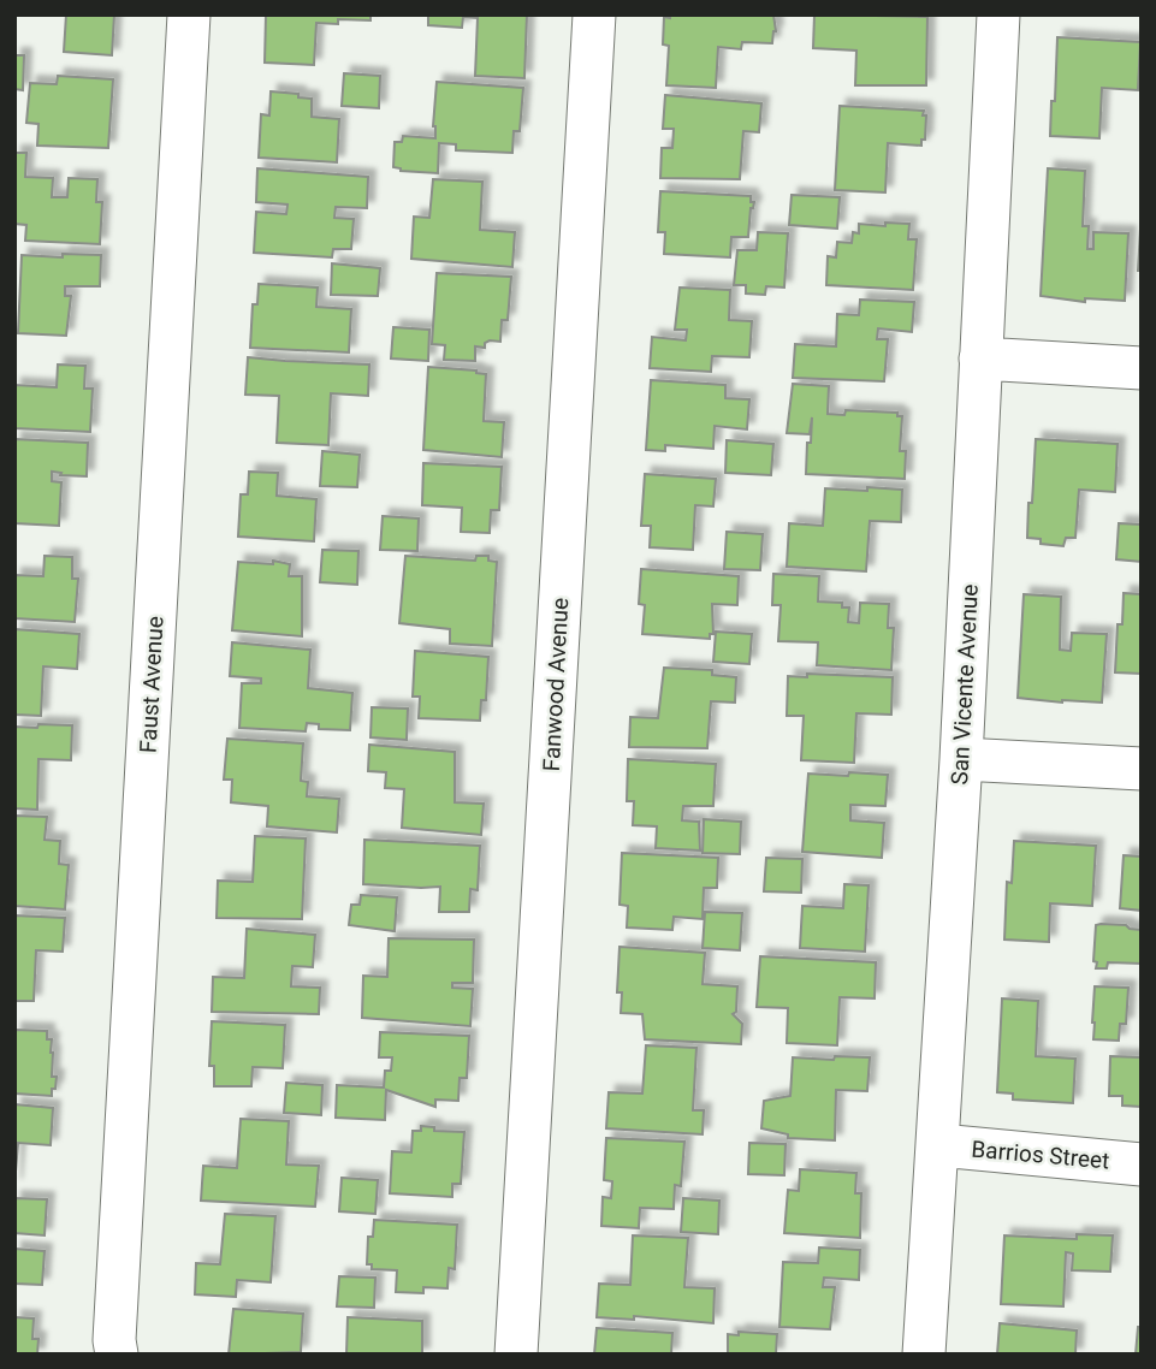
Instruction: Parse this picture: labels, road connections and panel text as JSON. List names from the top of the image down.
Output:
{
  "streets": {
    "street": [
      "Faust Avenue",
      "Fanwood Avenue",
      "San Vicente Avenue",
      "Barrios Street"
    ]
  },
  "crossings": [
    ["San Vicente Avenue", "Barrios Street"]
  ]
}
